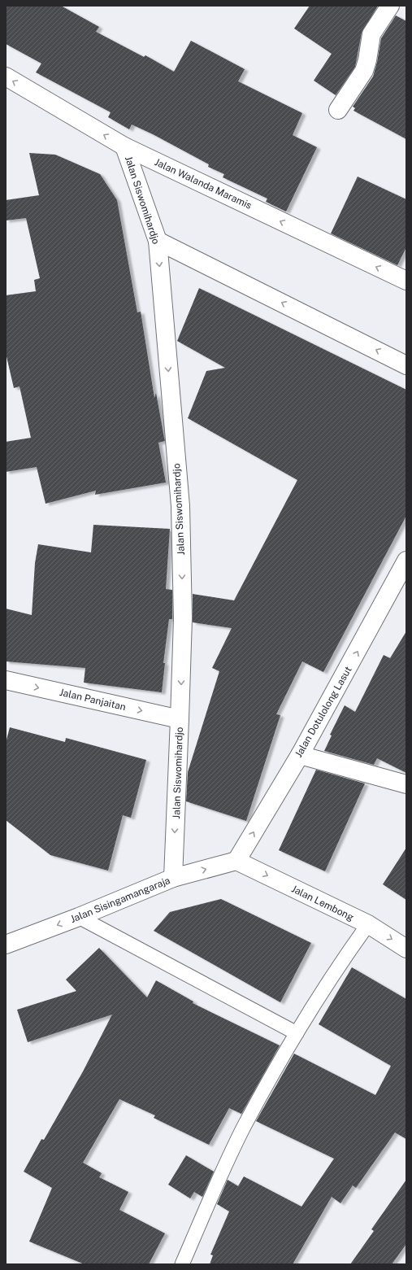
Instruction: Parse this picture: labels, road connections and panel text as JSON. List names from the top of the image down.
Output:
{
  "streets": {
    "main road": [
      "Jalan Walanda Maramis",
      "Jalan Siswomihardjo",
      "Jalan Panjaitan",
      "Jalan Dotulolong Lasut",
      "Jalan Sisingamangaraja",
      "Jalan Lembong"
    ]
  },
  "crossings": [
    ["Jalan Walanda Maramis", "Jalan Siswomihardjo"],
    ["Jalan Siswomihardjo", "Jalan Panjaitan"],
    ["Jalan Siswomihardjo", "Jalan Sisingamangaraja"],
    ["Jalan Dotulolong Lasut", "Jalan Sisingamangaraja"],
    ["Jalan Dotulolong Lasut", "Jalan Lembong"],
    ["Jalan Sisingamangaraja", "Jalan Lembong"]
  ],
  "one_way": ["Jalan Siswomihardjo", "Jalan Panjaitan", "Jalan Dotulolong Lasut"]
}
